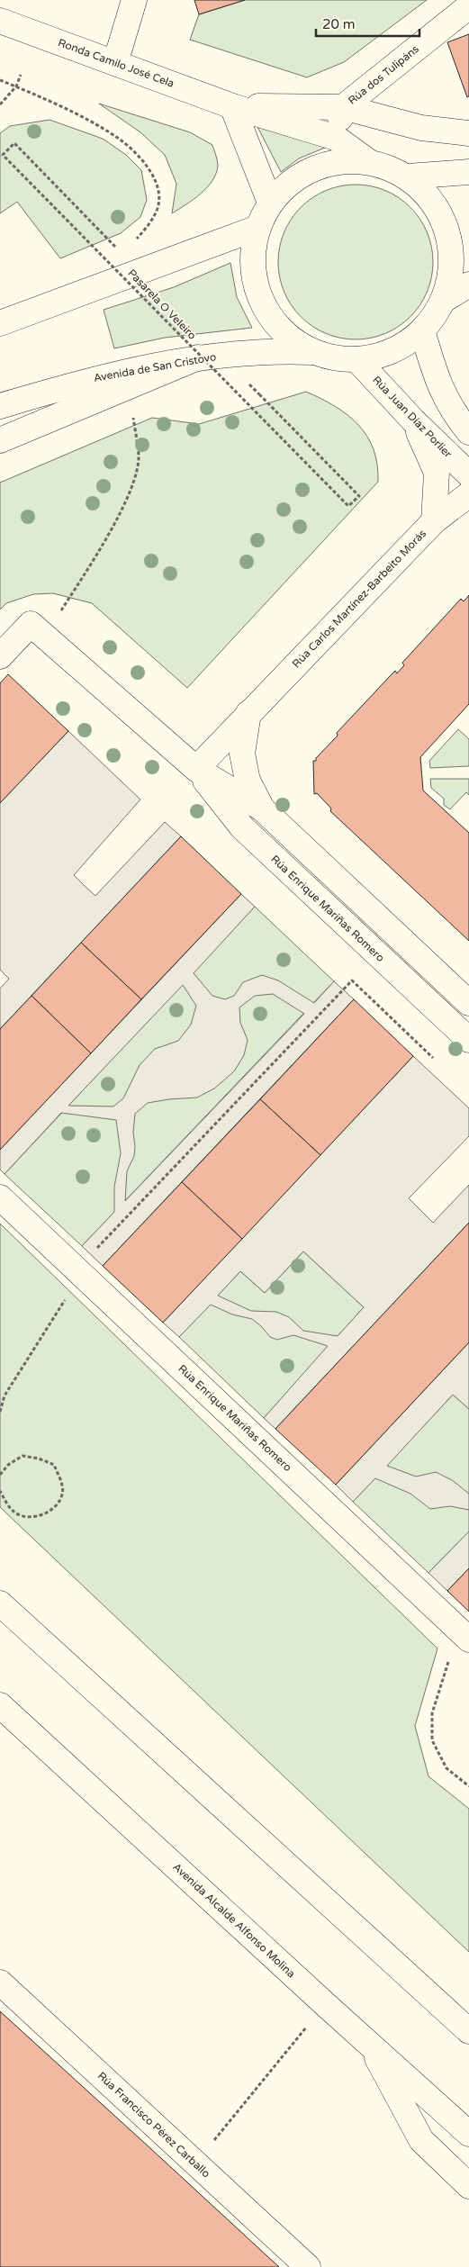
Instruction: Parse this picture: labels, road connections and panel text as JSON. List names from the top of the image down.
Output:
{
  "streets": {
    "main road": [
      "Ronda Camilo José Cela",
      "Rúa dos Tulipáns",
      "Avenida de San Cristovo",
      "Rúa Juan Díaz Porlier",
      "Rúa Carlos Martínez-Barbeito Morás",
      "Rúa Enrique Mariñas Romero",
      "Avenida Alcalde Alfonso Molina",
      "Rúa Francisco Pérez Carballo"
    ],
    "path": ["Pasarela O Veleiro"]
  },
  "crossings": [
    ["Ronda Camilo José Cela", "Rúa dos Tulipáns"],
    ["Rúa Juan Díaz Porlier", "Rúa Carlos Martínez-Barbeito Morás"],
    ["Rúa Carlos Martínez-Barbeito Morás", "Rúa Enrique Mariñas Romero"]
  ],
  "scale_bar": "20 m"
}
